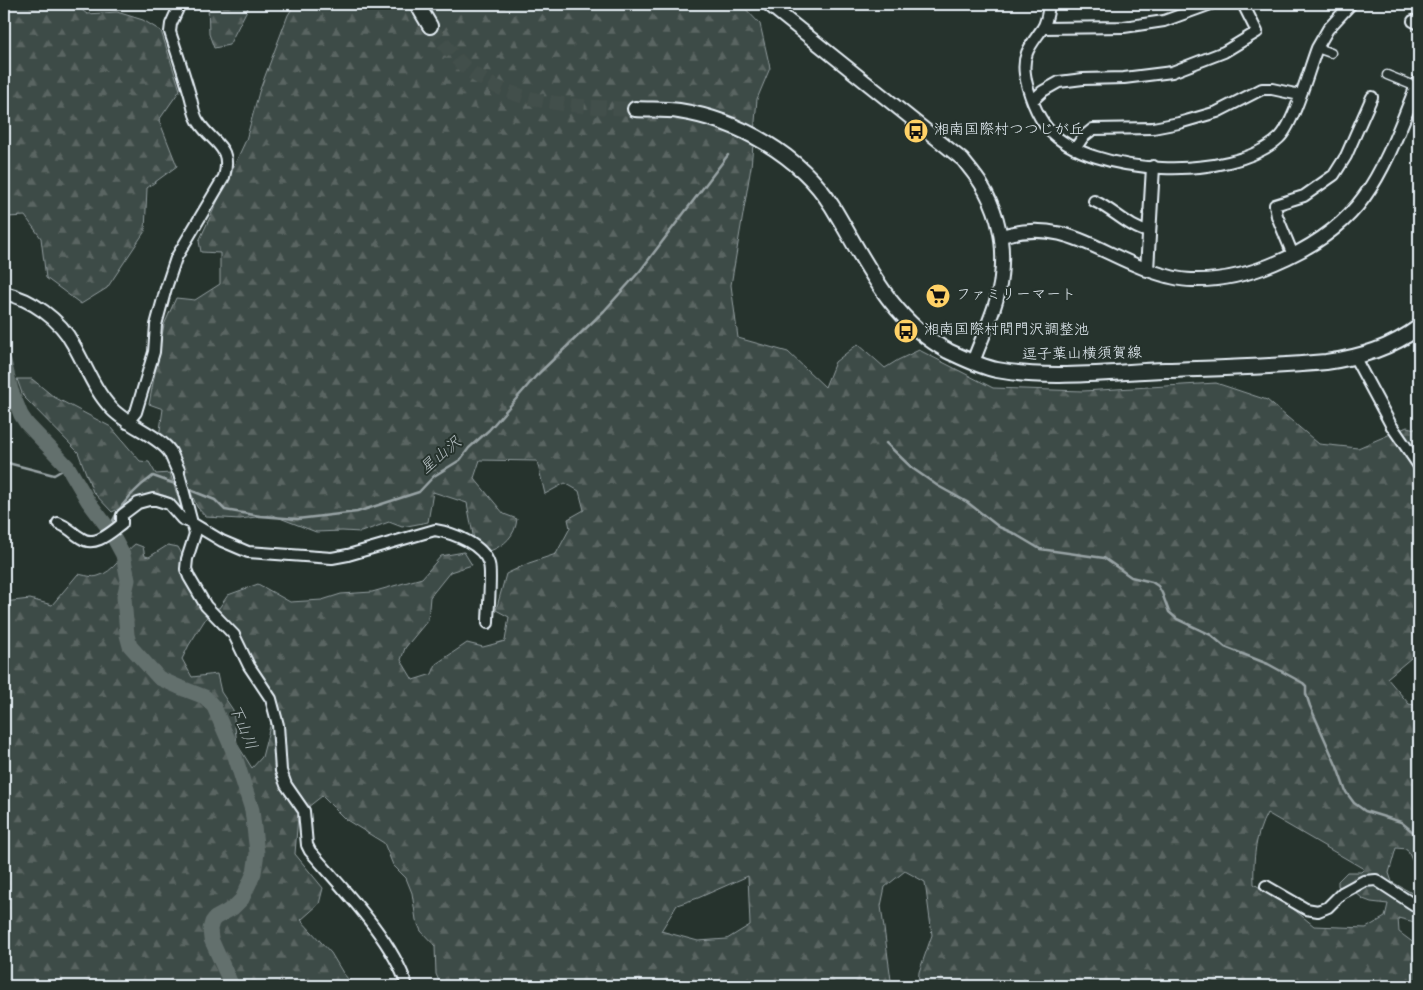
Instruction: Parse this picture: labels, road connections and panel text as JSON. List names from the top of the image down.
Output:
{
  "streets": {
    "main road": ["逗子葉山横須賀線"]
  },
  "water": ["星山沢", "下山川"],
  "places": {
    "bus stop": ["湘南国際村つつじが丘", "湘南国際村間門沢調整池"],
    "supermarket": ["ファミリーマート"]
  }
}
